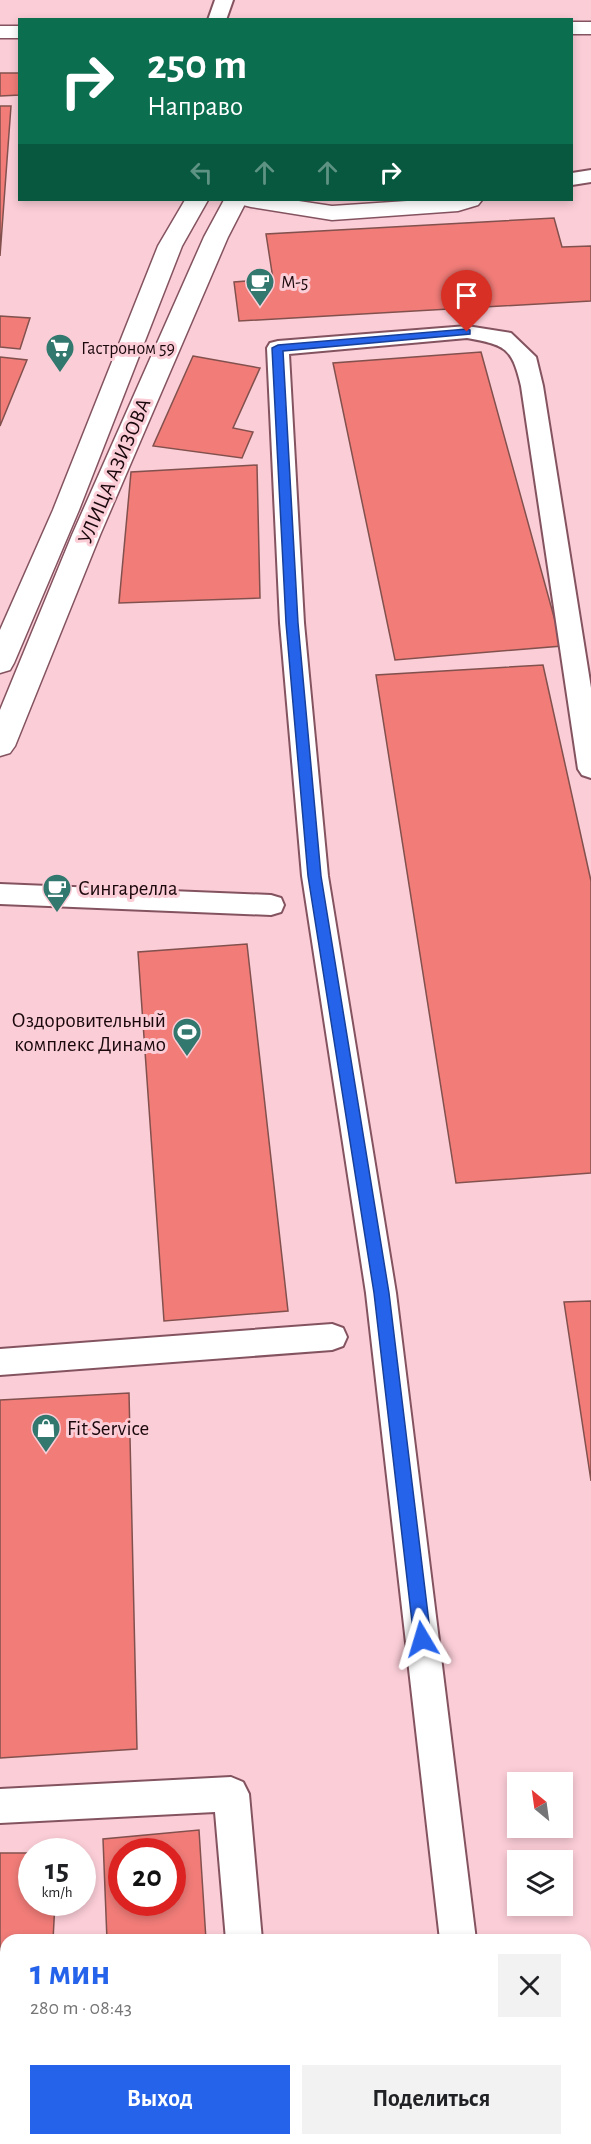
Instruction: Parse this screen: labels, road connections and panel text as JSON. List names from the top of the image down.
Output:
{
  "streets": {
    "main road": ["УЛИЦА АЗИЗОВА"]
  },
  "places": {
    "cafe": ["М-5", "Сингарелла"],
    "supermarket": ["Гастроном 59"],
    "sports": ["Оздоровительный комплекс Динамо"],
    "shop": ["Fit Service"]
  },
  "north": "top left",
  "page": {
    "turn": ["250 m", "Направо"],
    "speed": "15 km/h",
    "limit": "20",
    "heading": ["1 мин", "280 m · 08:43"],
    "buttons": ["Выход", "Поделиться"]
  }
}
